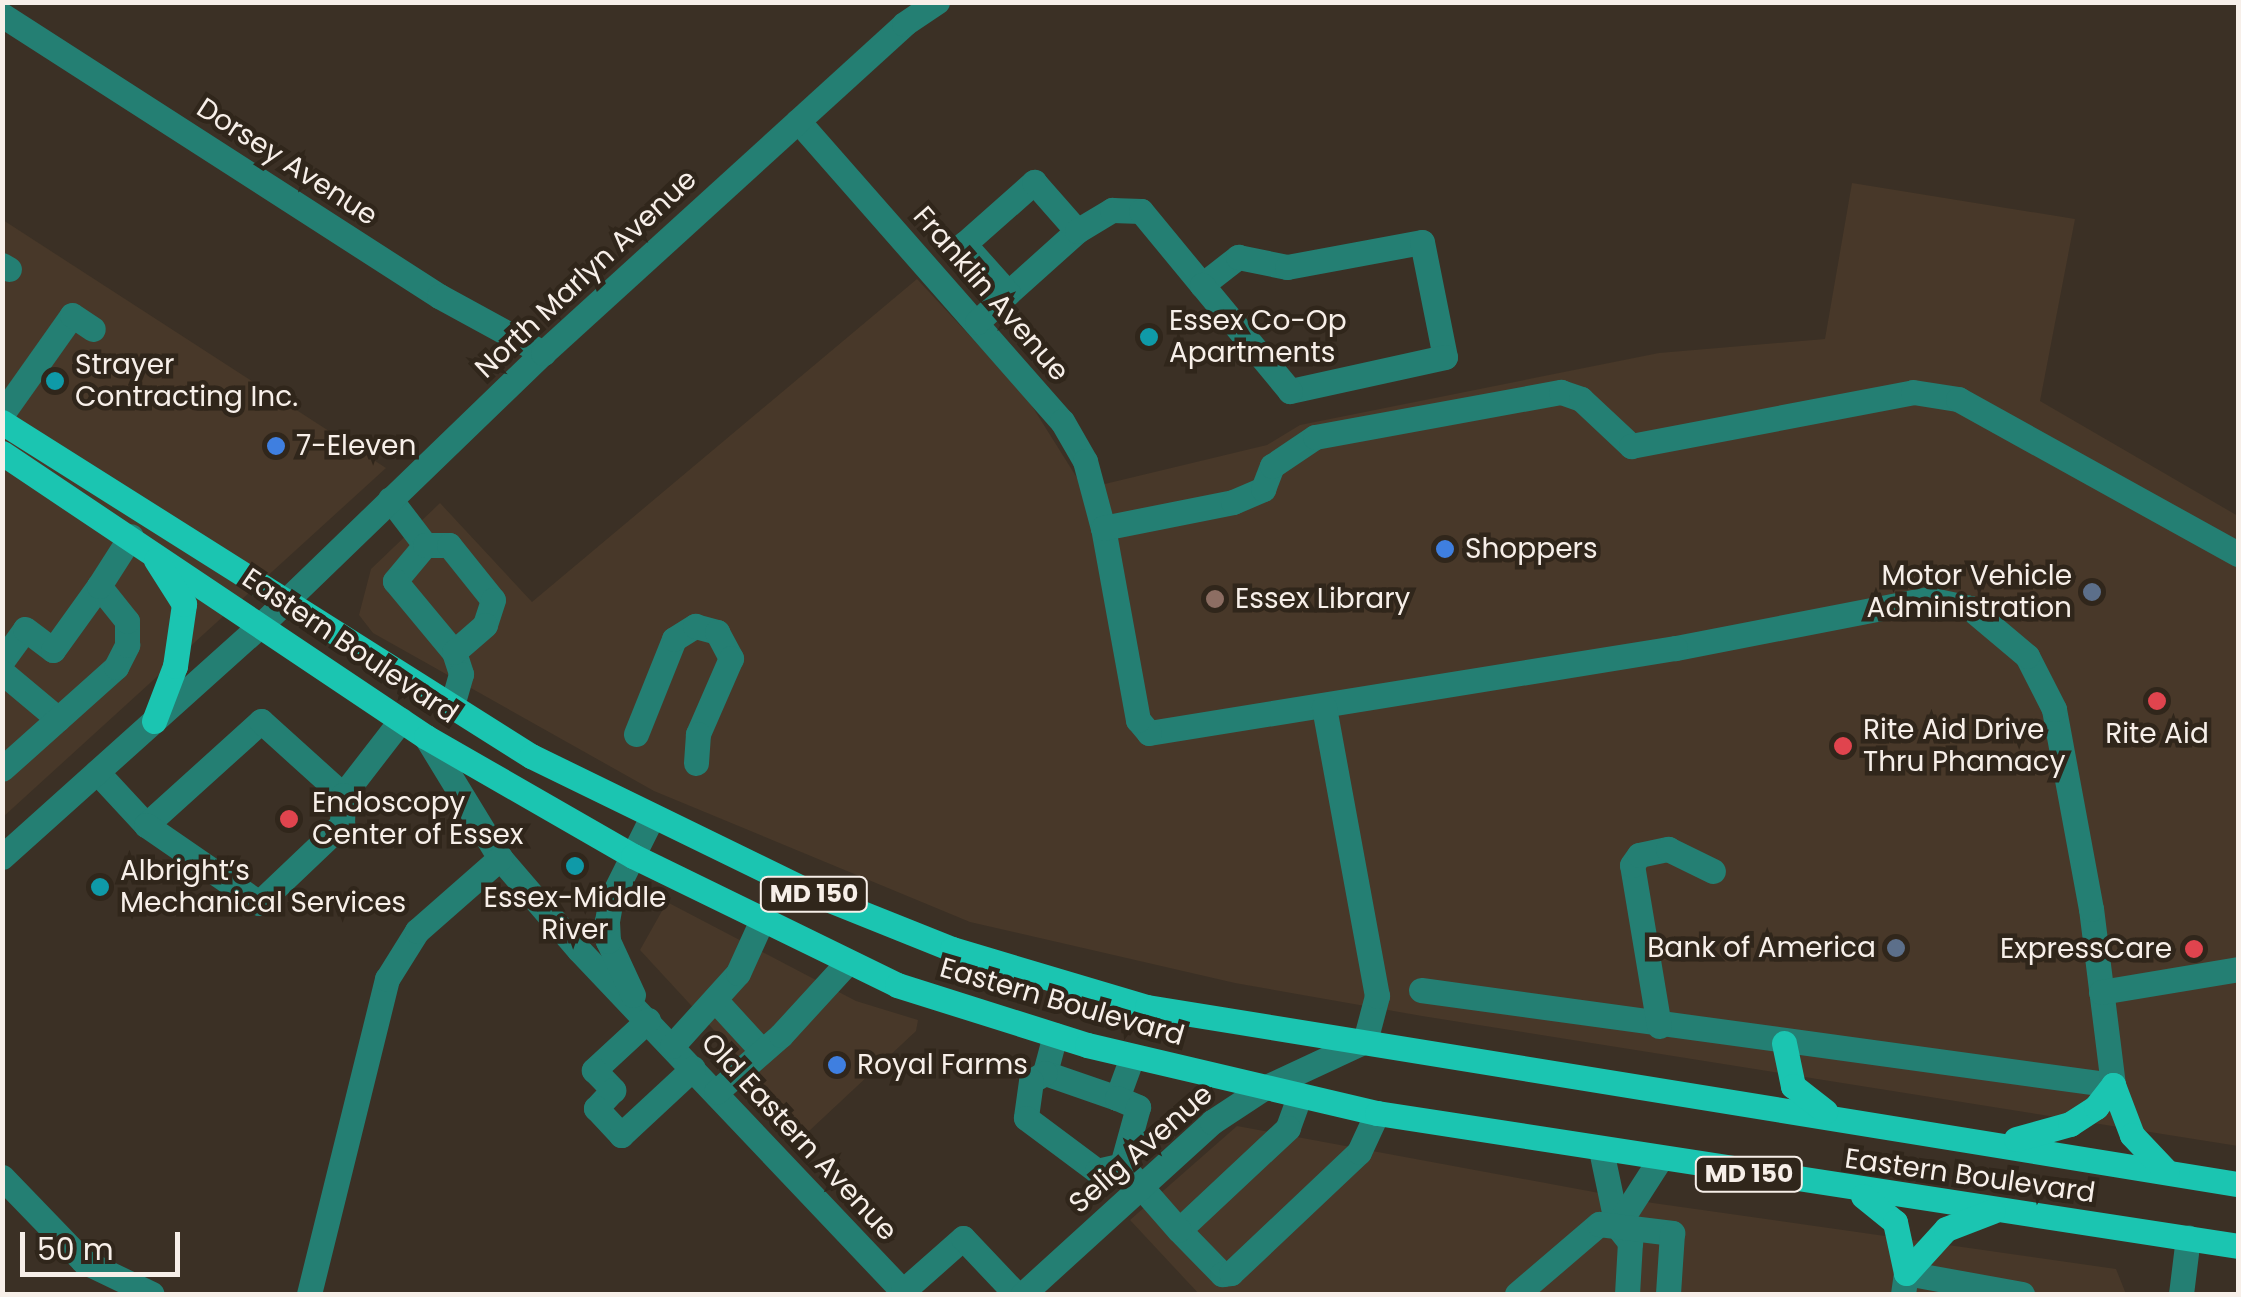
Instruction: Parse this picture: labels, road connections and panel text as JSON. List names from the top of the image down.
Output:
{
  "streets": {
    "main road": ["Eastern Boulevard", "MD 150"],
    "street": [
      "Dorsey Avenue",
      "North Marlyn Avenue",
      "Franklin Avenue",
      "Old Eastern Avenue",
      "Selig Avenue"
    ]
  },
  "crossings": [
    ["Dorsey Avenue", "North Marlyn Avenue"],
    ["North Marlyn Avenue", "Franklin Avenue"],
    ["North Marlyn Avenue", "Eastern Boulevard"],
    ["Eastern Boulevard", "Old Eastern Avenue"],
    ["Eastern Boulevard", "Selig Avenue"]
  ],
  "places": [
    "Essex Co-Op Apartments",
    "Strayer Contracting Inc.",
    "7-Eleven",
    "Shoppers",
    "Motor Vehicle Administration",
    "Essex Library",
    "Rite Aid",
    "Rite Aid Drive Thru Phamacy",
    "Endoscopy Center of Essex",
    "Essex-Middle River",
    "Albright’s Mechanical Services",
    "Bank of America",
    "ExpressCare",
    "Royal Farms"
  ],
  "scale_bar": "50 m"
}
